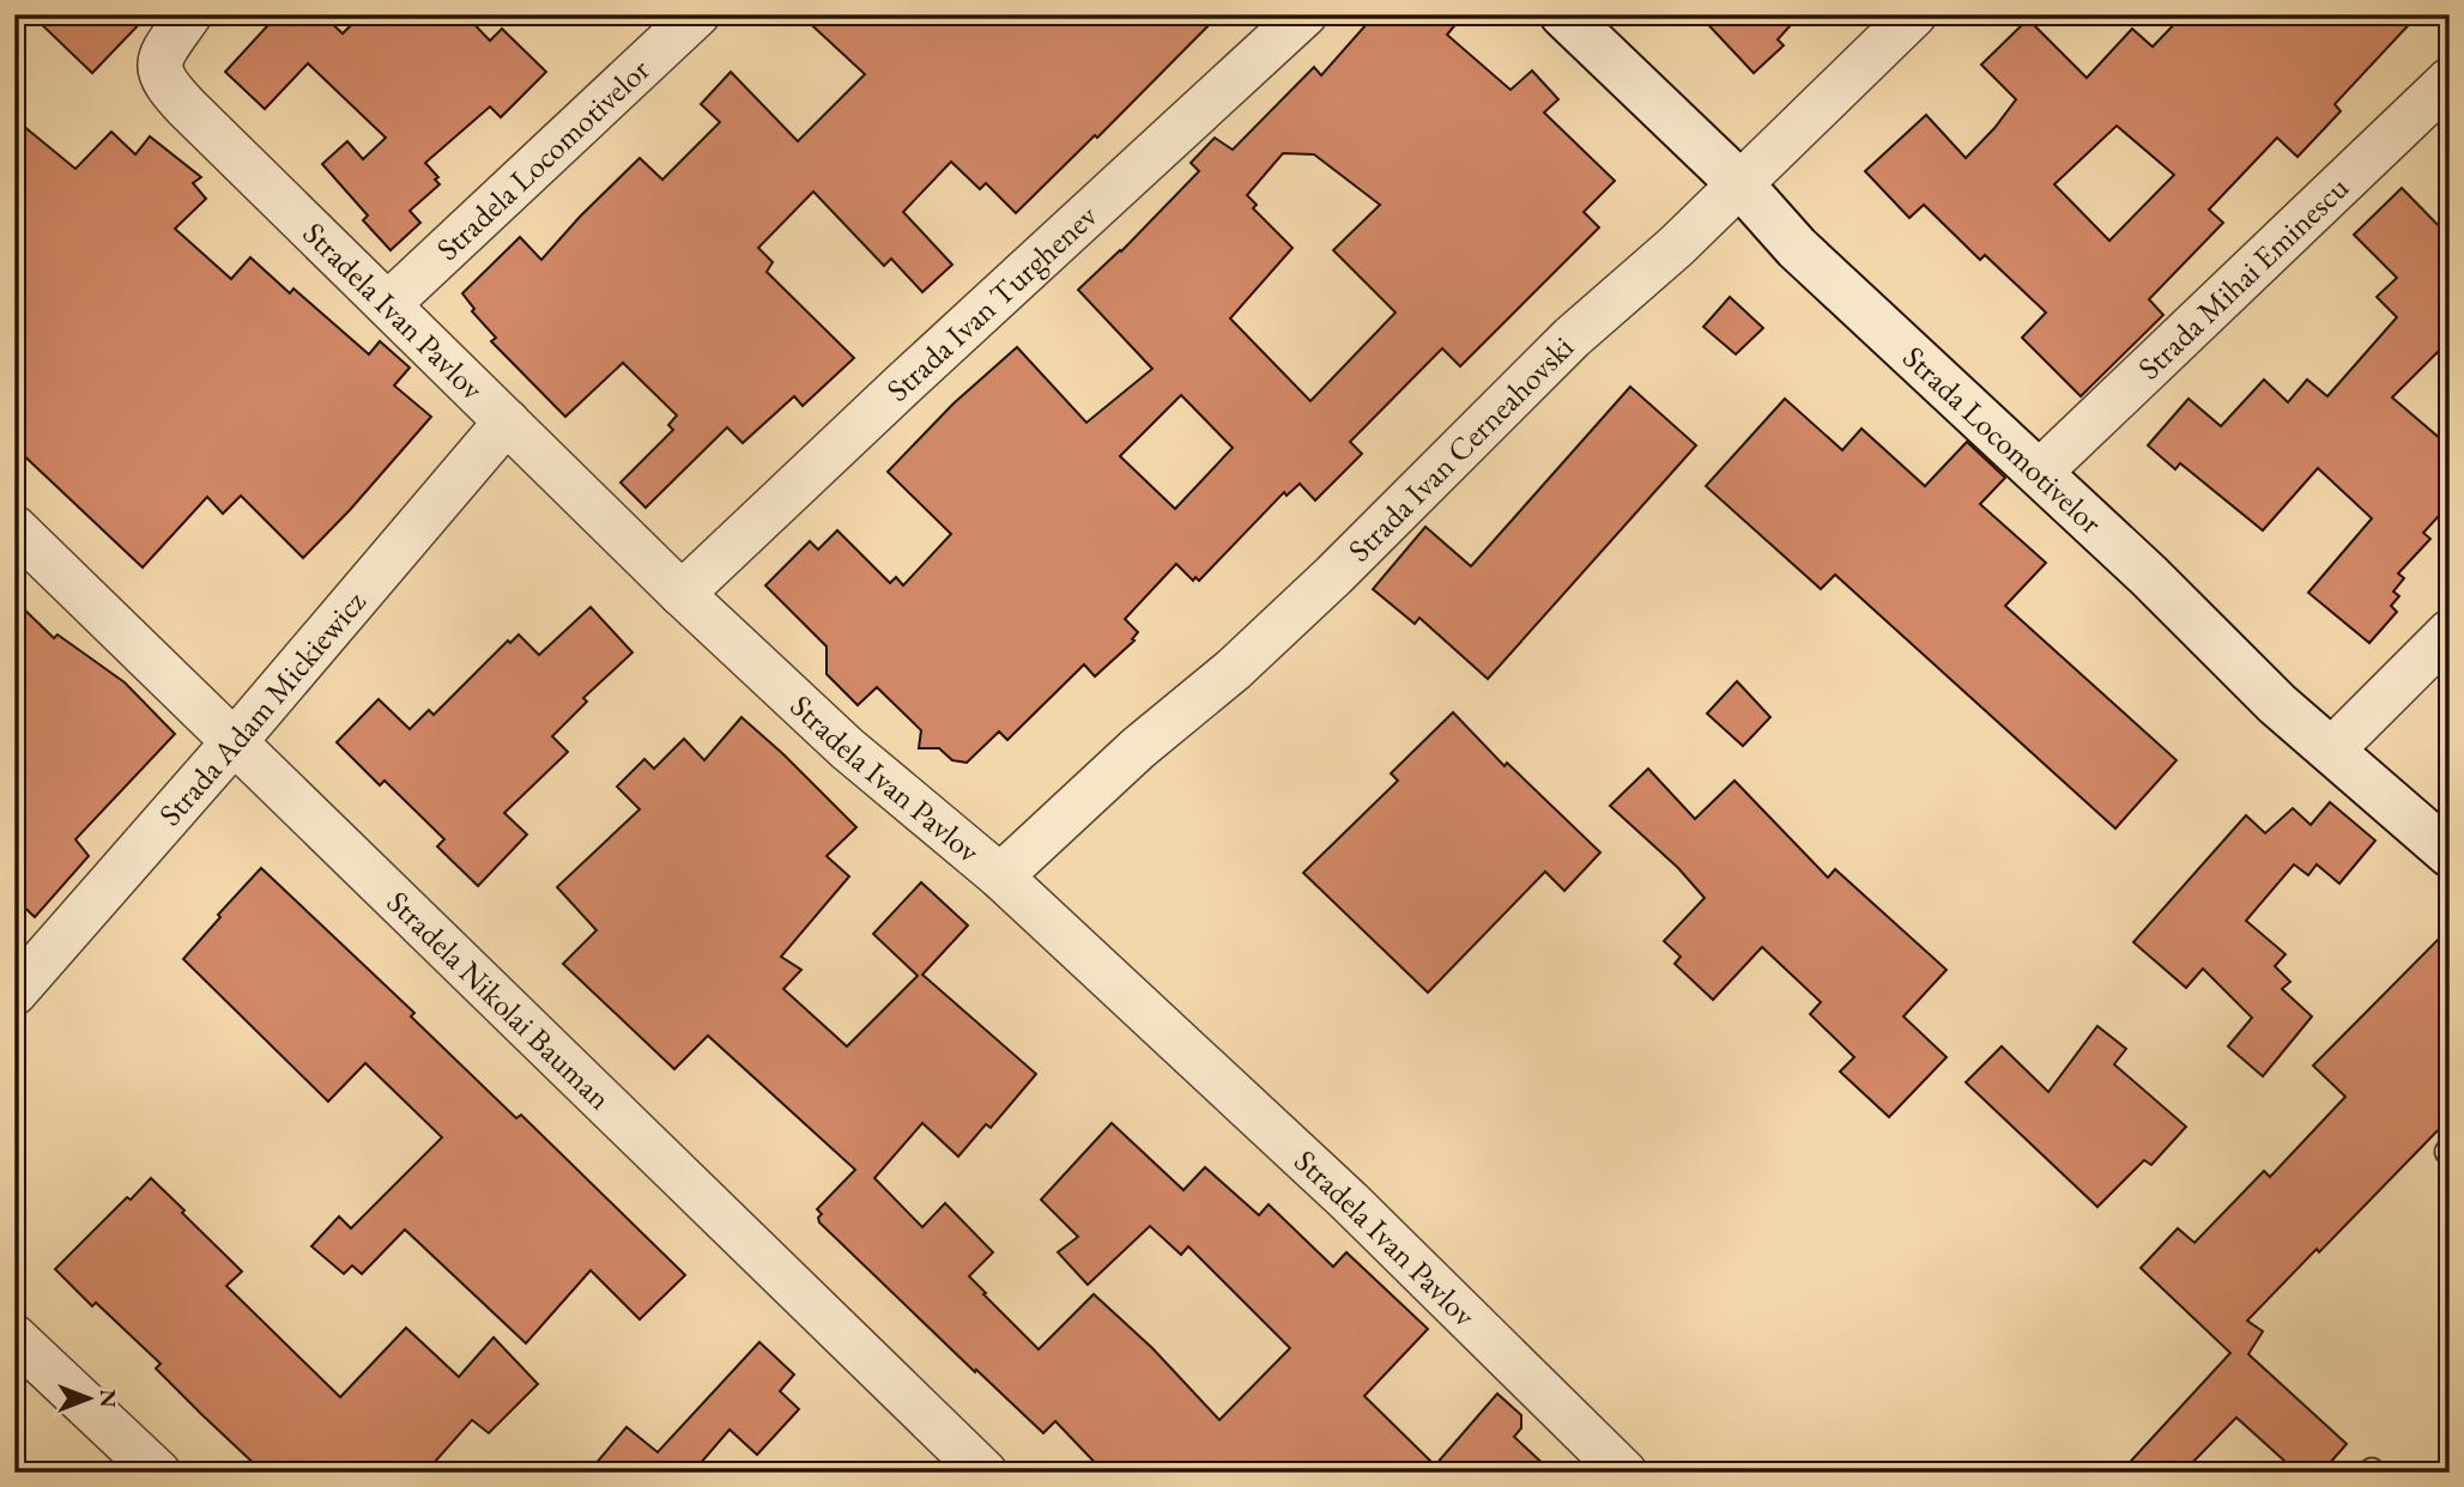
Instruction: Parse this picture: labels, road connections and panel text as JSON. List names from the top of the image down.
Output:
{
  "streets": {
    "main road": ["Strada Locomotivelor"],
    "street": [
      "Stradela Locomotivelor",
      "Strada Mihai Eminescu",
      "Strada Ivan Turghenev",
      "Stradela Ivan Pavlov",
      "Strada Ivan Cerneahovski",
      "Strada Adam Mickiewicz",
      "Stradela Nikolai Bauman"
    ]
  },
  "crossings": [
    ["Stradela Locomotivelor", "Stradela Ivan Pavlov"],
    ["Strada Mihai Eminescu", "Strada Locomotivelor"],
    ["Strada Ivan Turghenev", "Stradela Ivan Pavlov"],
    ["Stradela Ivan Pavlov", "Strada Ivan Cerneahovski"],
    ["Stradela Ivan Pavlov", "Strada Adam Mickiewicz"],
    ["Strada Locomotivelor", "Strada Ivan Cerneahovski"],
    ["Strada Adam Mickiewicz", "Stradela Nikolai Bauman"]
  ],
  "north": "right"
}
